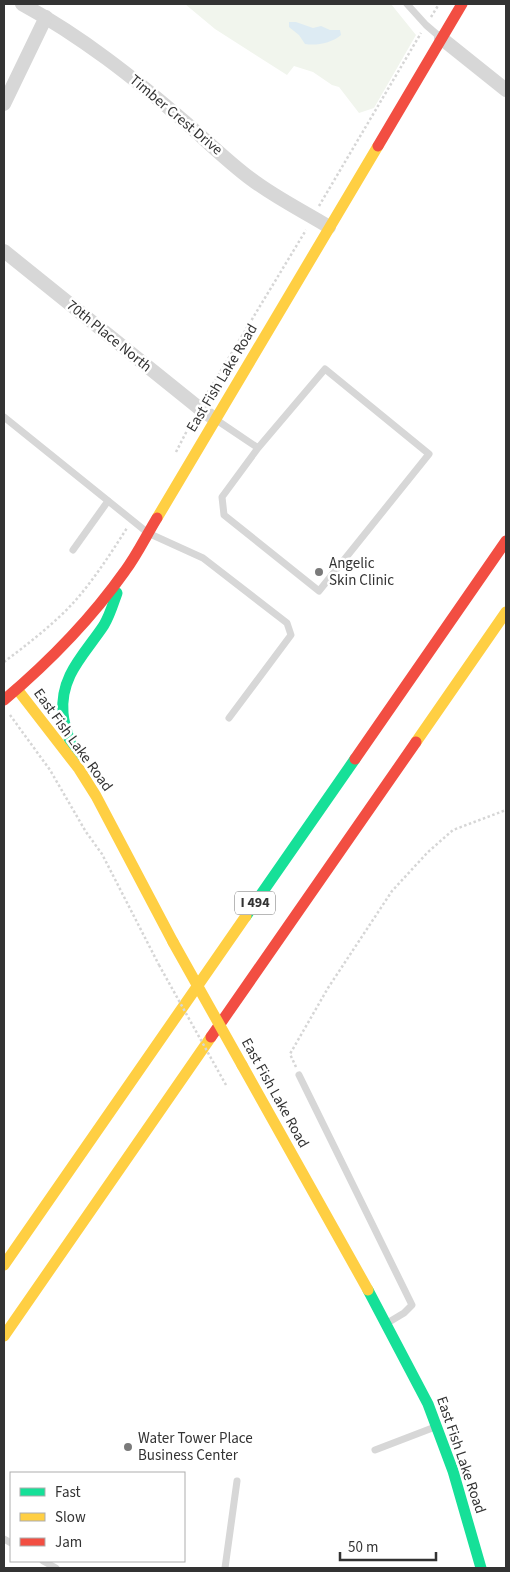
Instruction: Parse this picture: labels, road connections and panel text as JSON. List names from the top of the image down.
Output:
{
  "streets": {
    "main road": ["East Fish Lake Road", "I 494"],
    "street": ["Timber Crest Drive", "70th Place North"]
  },
  "crossings": [
    ["Timber Crest Drive", "East Fish Lake Road"],
    ["70th Place North", "East Fish Lake Road"]
  ],
  "places": ["Angelic Skin Clinic", "Water Tower Place Business Center"],
  "legend": ["Fast", "Slow", "Jam"],
  "scale_bar": "50 m"
}
